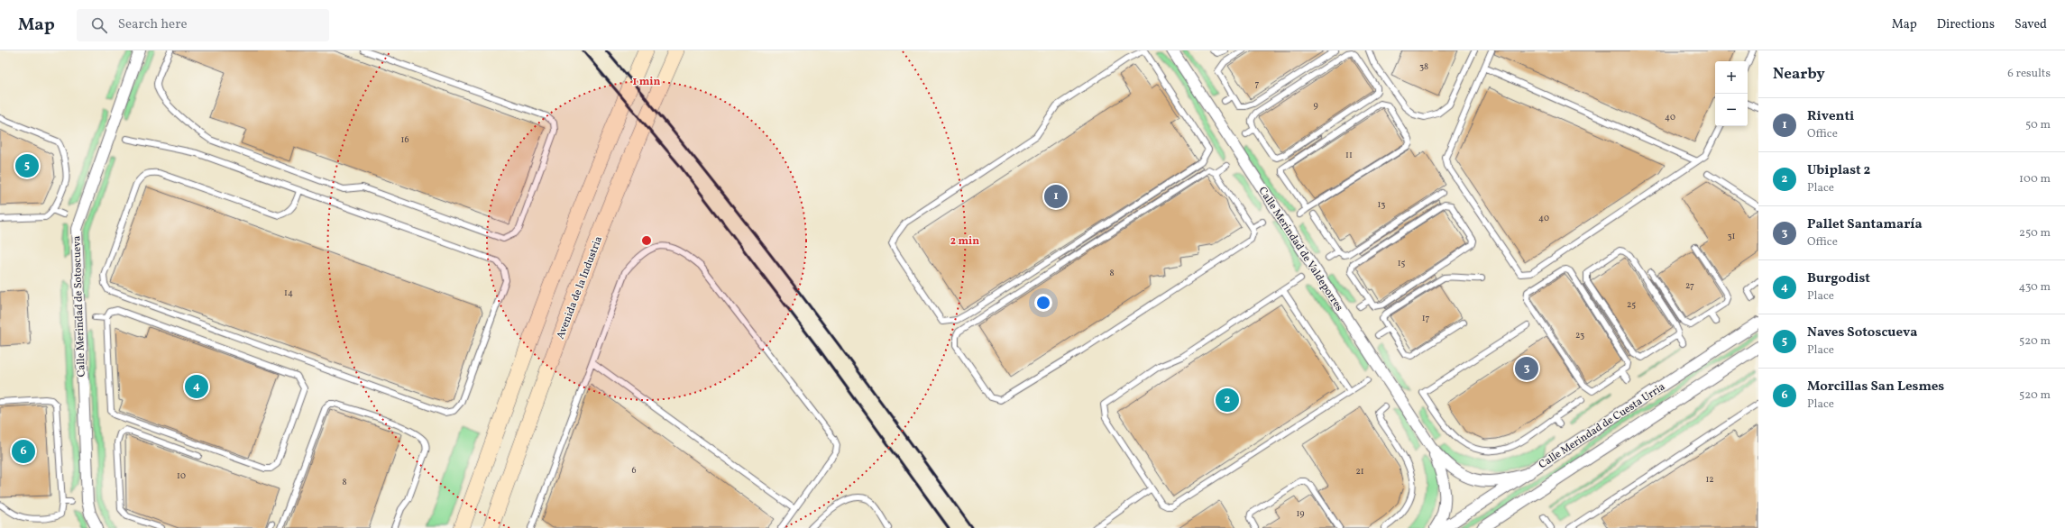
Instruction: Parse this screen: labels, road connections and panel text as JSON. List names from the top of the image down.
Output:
{
  "streets": {
    "main road": ["Avenida de la Industria"],
    "street": ["Calle Merindad de Valdeporres", "Calle Merindad de Sotoscueva", "Calle Merindad de Cuesta Urria"]
  },
  "crossings": [
    ["Calle Merindad de Valdeporres", "Calle Merindad de Cuesta Urria"]
  ],
  "house_numbers": [
    "38",
    "7",
    "9",
    "40",
    "16",
    "11",
    "13",
    "40",
    "31",
    "15",
    "8",
    "27",
    "14",
    "25",
    "17",
    "23",
    "6",
    "21",
    "10",
    "12",
    "8",
    "19"
  ],
  "page": {
    "header": "Map",
    "search": "Search here",
    "nav": ["Map", "Directions", "Saved"],
    "heading": ["Nearby", "6 results"],
    "map_buttons": ["+", "−"],
    "list": [
      {
        "mark": "1",
        "name": "Riventi",
        "note": "Office",
        "value": "50 m"
      },
      {
        "mark": "2",
        "name": "Ubiplast 2",
        "note": "Place",
        "value": "100 m"
      },
      {
        "mark": "3",
        "name": "Pallet Santamaría",
        "note": "Office",
        "value": "250 m"
      },
      {
        "mark": "4",
        "name": "Burgodist",
        "note": "Place",
        "value": "430 m"
      },
      {
        "mark": "5",
        "name": "Naves Sotoscueva",
        "note": "Place",
        "value": "520 m"
      },
      {
        "mark": "6",
        "name": "Morcillas San Lesmes",
        "note": "Place",
        "value": "520 m"
      }
    ],
    "pins": [
      "5",
      "1",
      "3",
      "4",
      "2",
      "6"
    ]
  },
  "rings": ["1 min", "2 min"]
}
